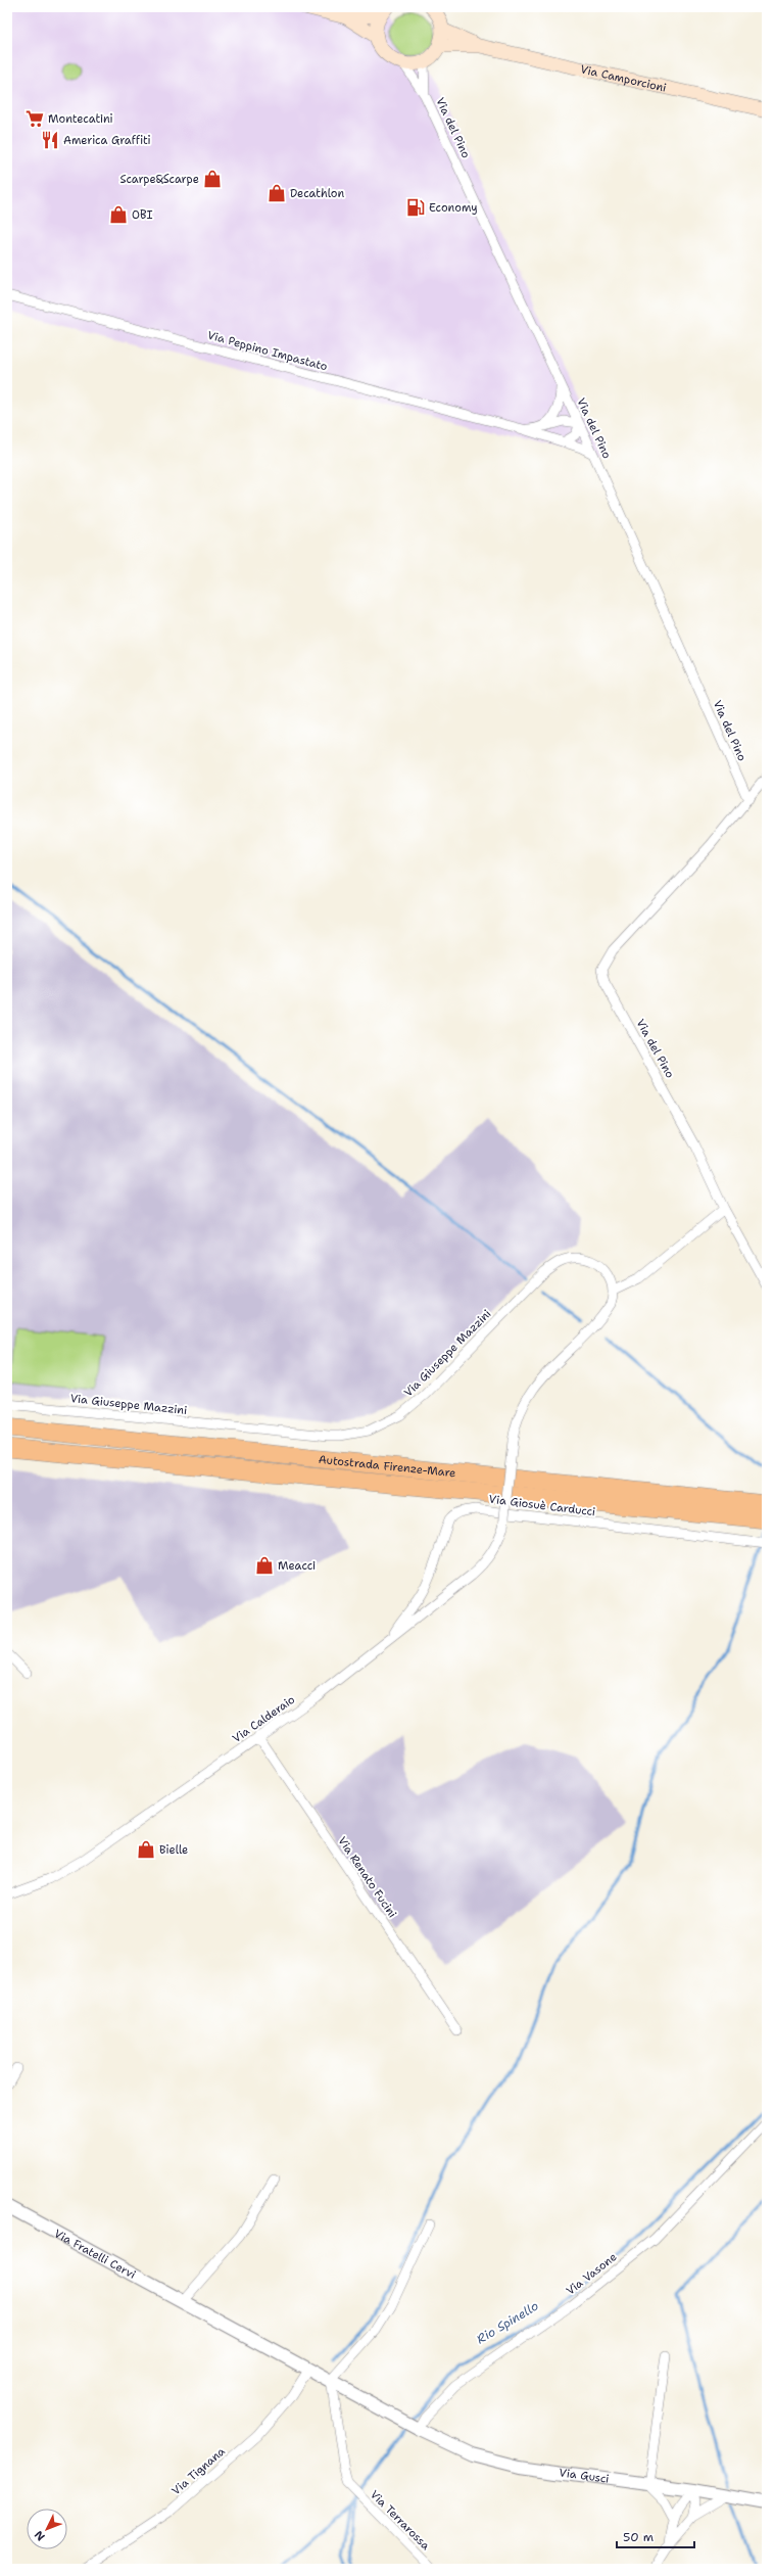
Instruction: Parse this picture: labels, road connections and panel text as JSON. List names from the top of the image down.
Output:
{
  "streets": {
    "highway": ["Autostrada Firenze-Mare"],
    "main road": ["Via Camporcioni"],
    "street": [
      "Via del Pino",
      "Via Peppino Impastato",
      "Via Giuseppe Mazzini",
      "Via Giosuè Carducci",
      "Via Calderaio",
      "Via Renato Fucini",
      "Via Fratelli Cervi",
      "Via Vasone",
      "Via Tignana",
      "Via Gusci",
      "Via Terrarossa"
    ]
  },
  "crossings": [
    ["Via del Pino", "Via Peppino Impastato"],
    ["Via Giuseppe Mazzini", "Via Calderaio"],
    ["Via Giosuè Carducci", "Via Calderaio"],
    ["Via Calderaio", "Via Renato Fucini"],
    ["Via Fratelli Cervi", "Via Vasone"],
    ["Via Fratelli Cervi", "Via Tignana"],
    ["Via Fratelli Cervi", "Via Gusci"],
    ["Via Fratelli Cervi", "Via Terrarossa"],
    ["Via Vasone", "Via Gusci"]
  ],
  "water": ["Rio Spinello"],
  "places": {
    "supermarket": ["Montecatini"],
    "restaurant": ["America Graffiti"],
    "shop": [
      "Scarpe&Scarpe",
      "Decathlon",
      "OBI",
      "Meacci",
      "Bielle"
    ],
    "fuel station": ["Economy"]
  },
  "scale_bar": "50 m",
  "north": "bottom left"
}
